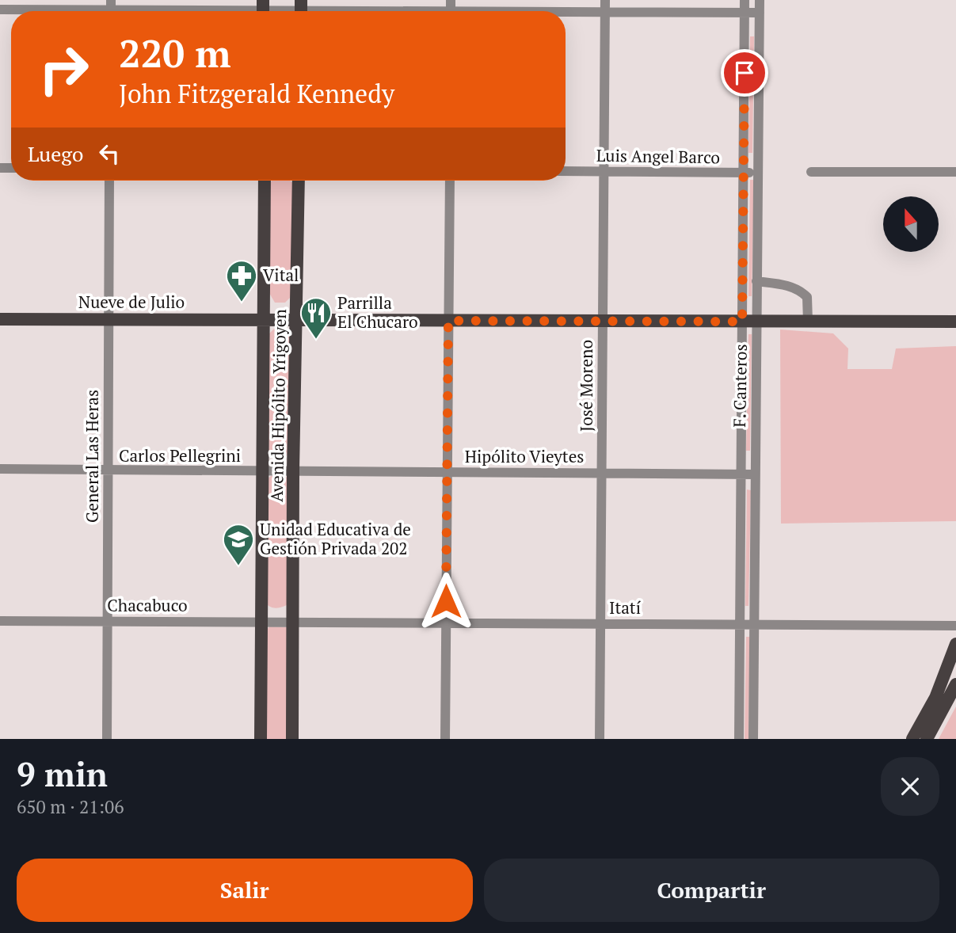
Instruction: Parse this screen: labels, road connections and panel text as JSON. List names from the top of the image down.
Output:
{
  "streets": {
    "main road": ["Nueve de Julio", "Avenida Hipólito Yrigoyen"],
    "street": [
      "Luis Angel Barco",
      "José Moreno",
      "F. Canteros",
      "General Las Heras",
      "Carlos Pellegrini",
      "Hipólito Vieytes",
      "Chacabuco",
      "Itatí"
    ]
  },
  "crossings": [
    ["Luis Angel Barco", "José Moreno"],
    ["Luis Angel Barco", "F. Canteros"],
    ["Nueve de Julio", "José Moreno"],
    ["Nueve de Julio", "F. Canteros"],
    ["Nueve de Julio", "Avenida Hipólito Yrigoyen"],
    ["Nueve de Julio", "General Las Heras"],
    ["José Moreno", "Hipólito Vieytes"],
    ["José Moreno", "Itatí"],
    ["F. Canteros", "Hipólito Vieytes"],
    ["F. Canteros", "Itatí"],
    ["Avenida Hipólito Yrigoyen", "Carlos Pellegrini"],
    ["Avenida Hipólito Yrigoyen", "Hipólito Vieytes"],
    ["Avenida Hipólito Yrigoyen", "Chacabuco"],
    ["Avenida Hipólito Yrigoyen", "Itatí"],
    ["General Las Heras", "Carlos Pellegrini"],
    ["General Las Heras", "Chacabuco"],
    ["Carlos Pellegrini", "Hipólito Vieytes"],
    ["Chacabuco", "Itatí"]
  ],
  "places": {
    "pharmacy": ["Vital"],
    "restaurant": ["Parrilla El Chucaro"],
    "school or university": ["Unidad Educativa de Gestión Privada 202"]
  },
  "north": "top",
  "page": {
    "turn": ["220 m", "John Fitzgerald Kennedy"],
    "then": "Luego",
    "heading": ["9 min", "650 m · 21:06"],
    "buttons": ["Salir", "Compartir"]
  }
}
